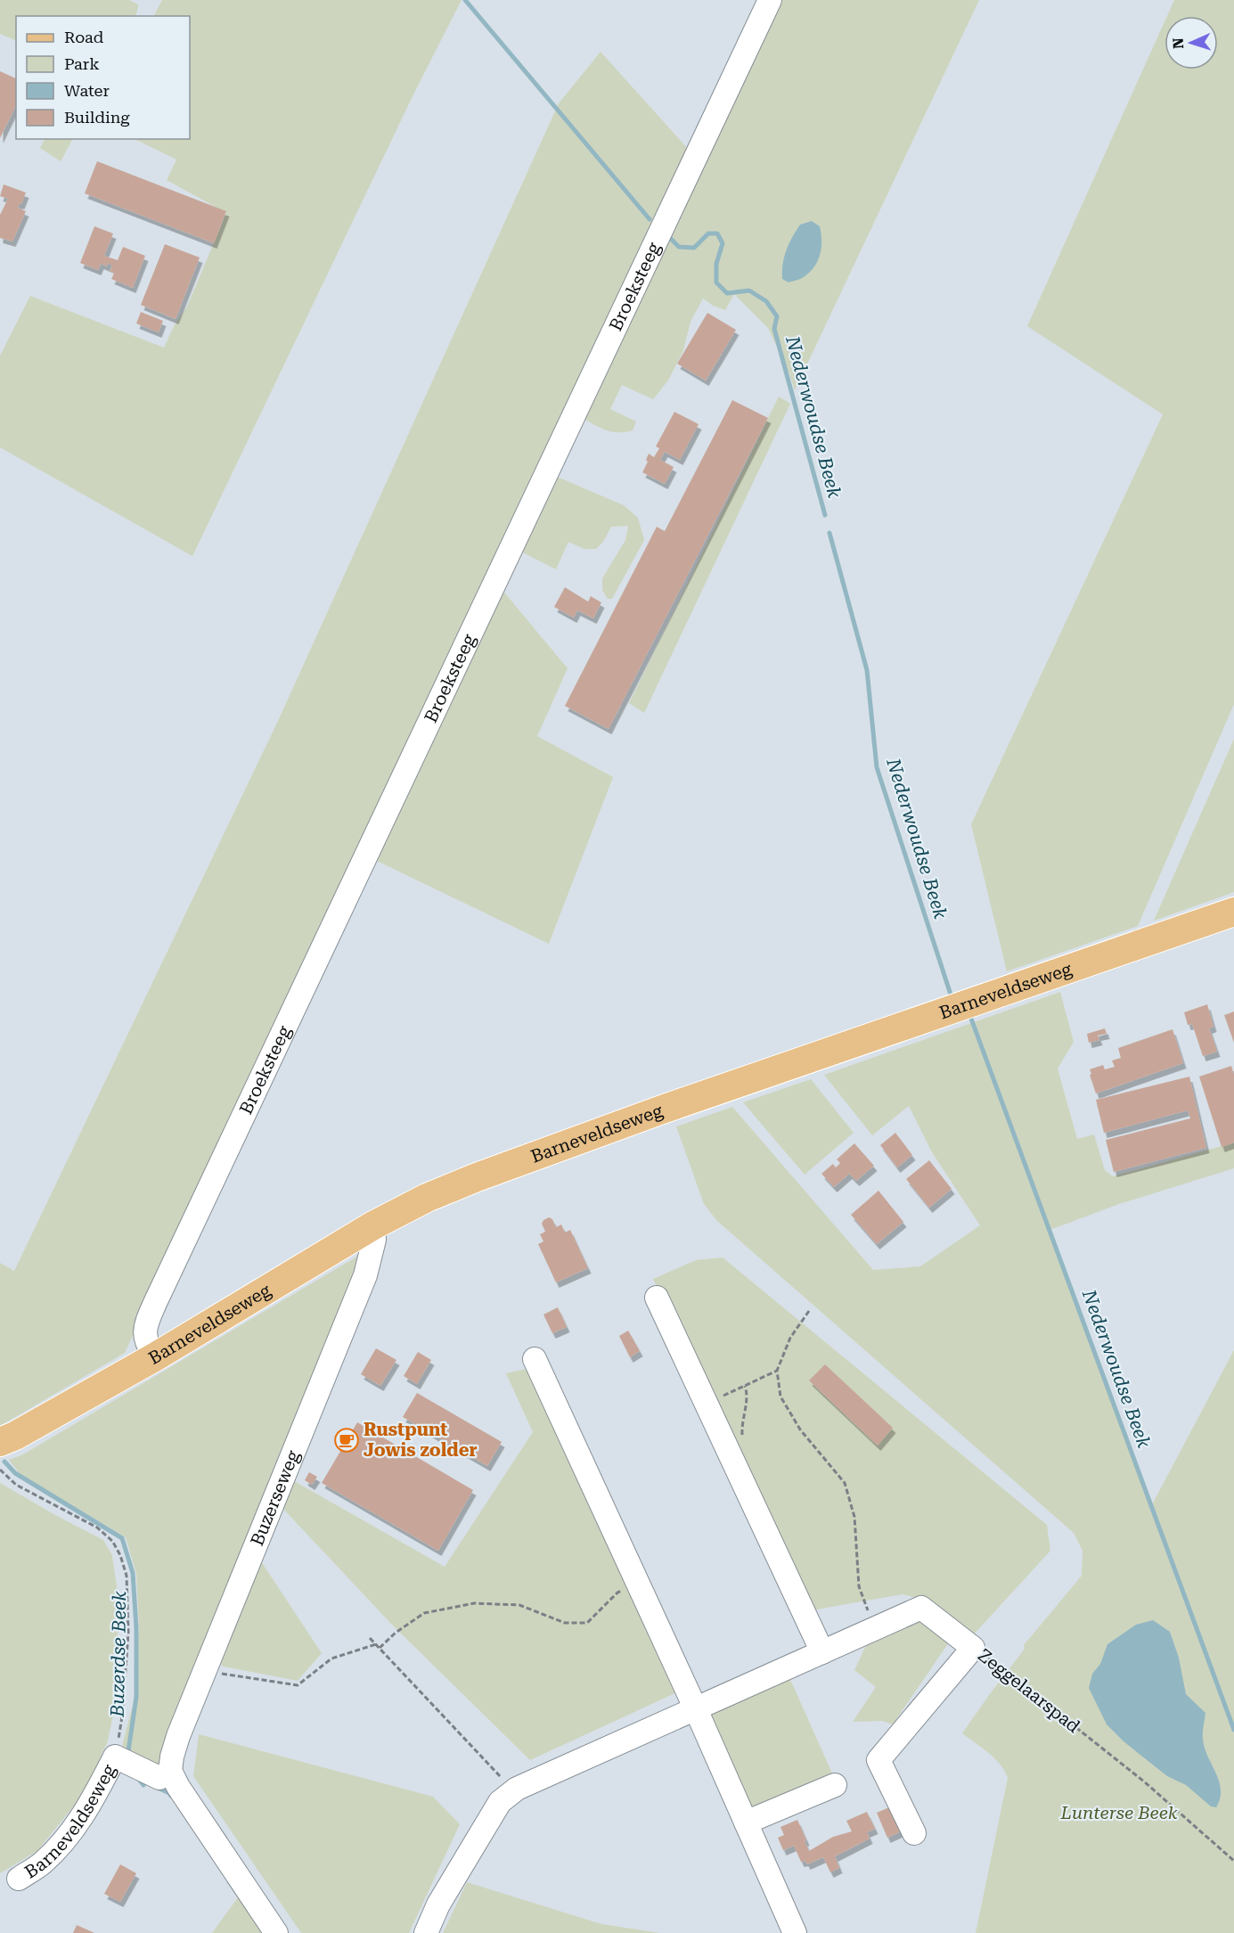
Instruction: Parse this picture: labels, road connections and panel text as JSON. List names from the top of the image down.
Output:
{
  "streets": {
    "main road": ["Barneveldseweg"],
    "street": ["Broeksteeg", "Buzerseweg", "Zeggelaarspad"]
  },
  "crossings": [
    ["Broeksteeg", "Barneveldseweg"],
    ["Barneveldseweg", "Buzerseweg"]
  ],
  "water": ["Nederwoudse Beek", "Buzerdse Beek"],
  "parks": ["Lunterse Beek"],
  "places": {
    "cafe": ["Rustpunt Jowis zolder"]
  },
  "legend": [
    "Road",
    "Park",
    "Water",
    "Building"
  ],
  "north": "left"
}
